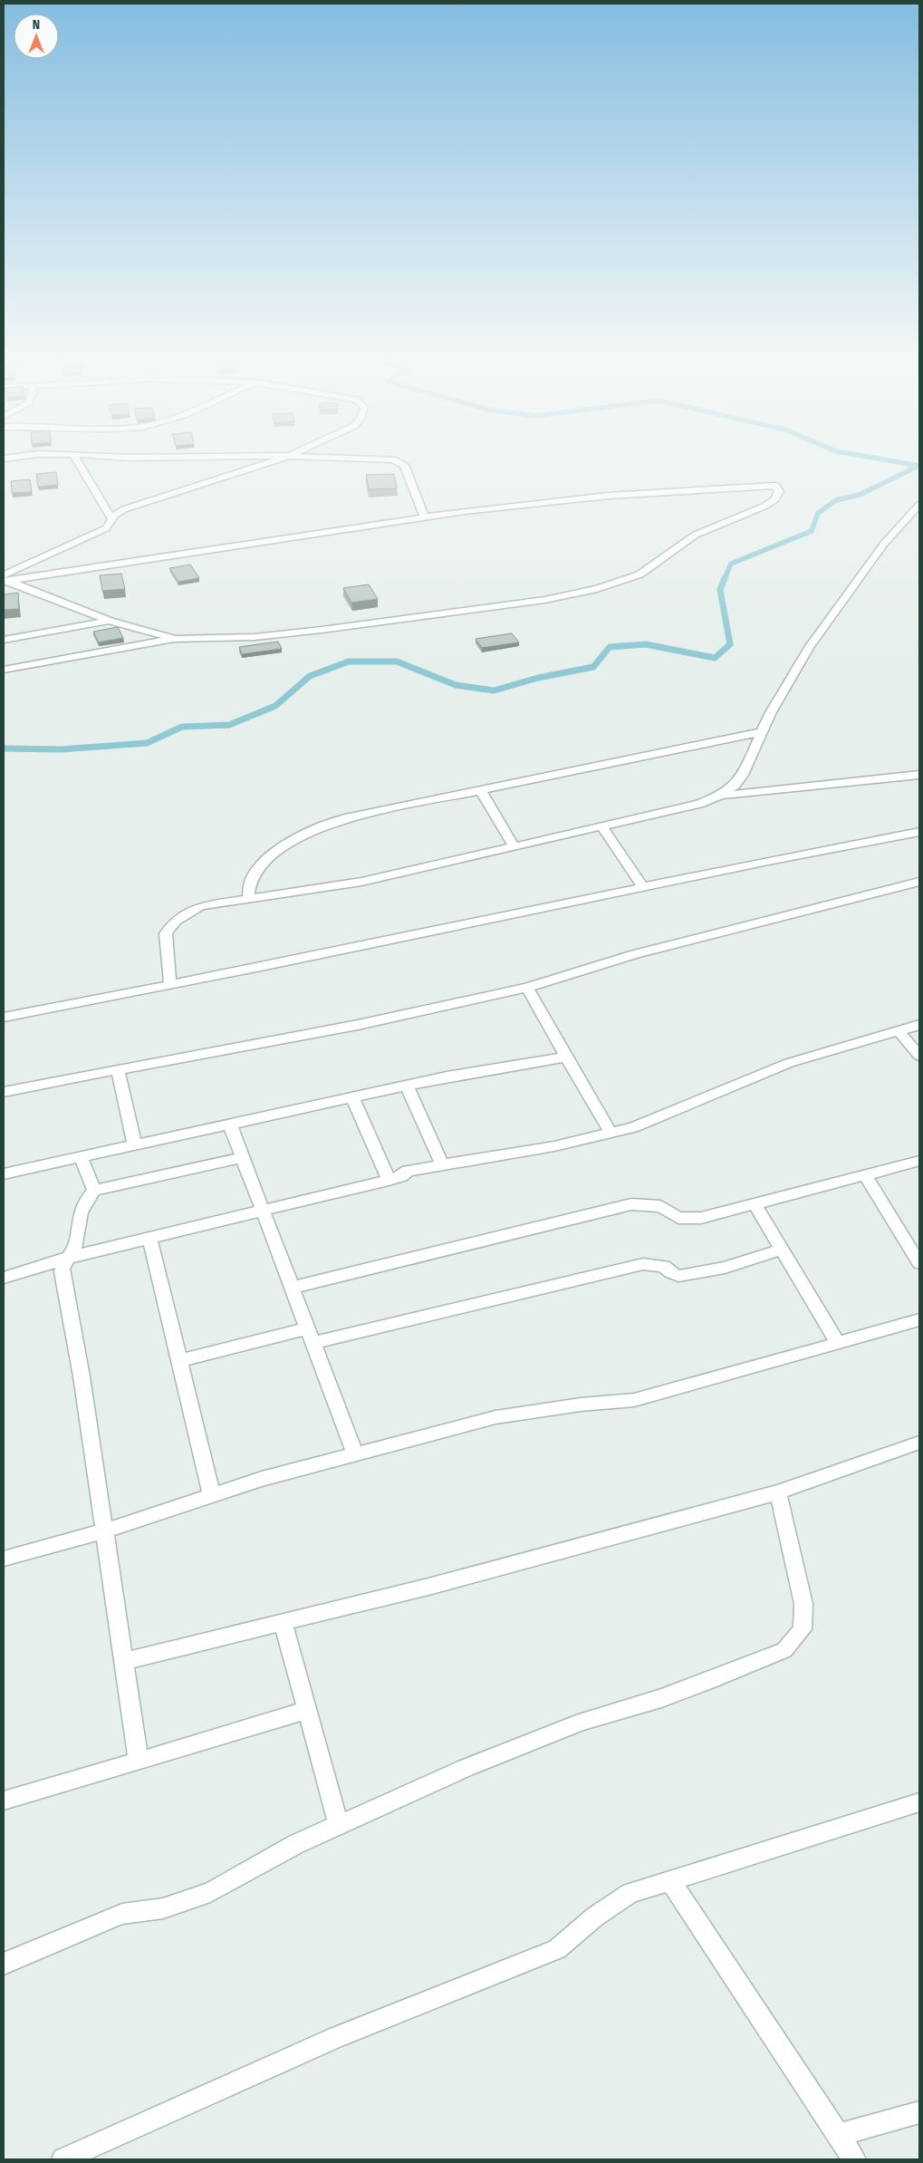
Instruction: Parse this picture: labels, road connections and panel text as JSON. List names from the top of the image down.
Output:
{
  "north": "top"
}
